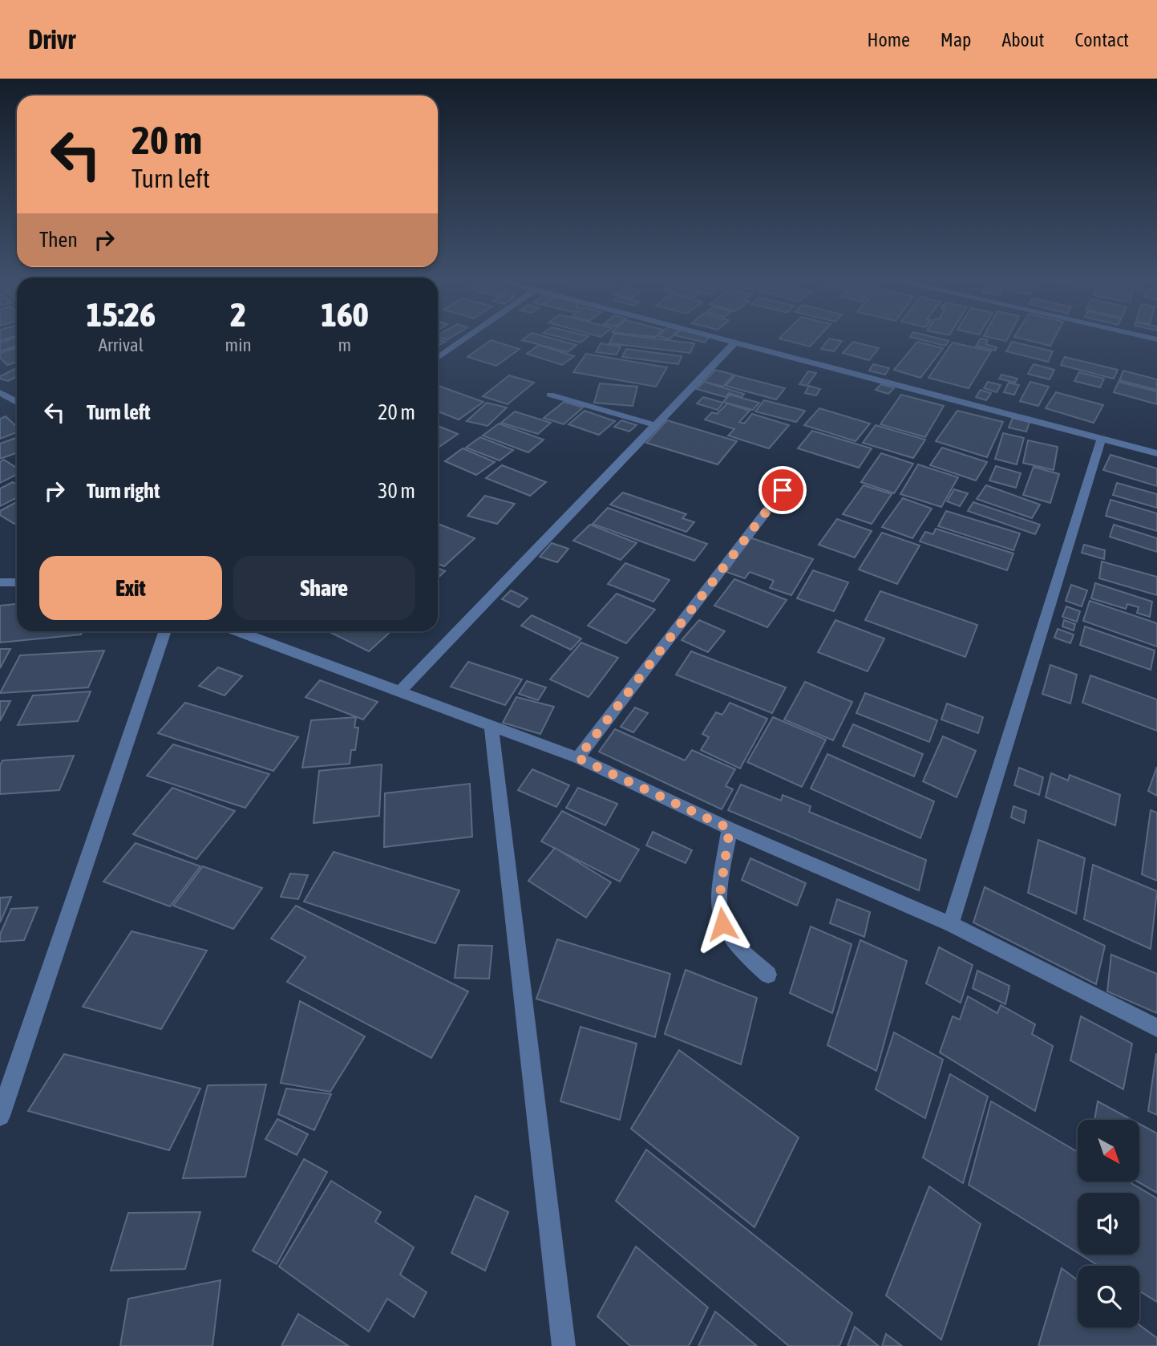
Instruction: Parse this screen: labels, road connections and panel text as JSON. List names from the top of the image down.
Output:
{
  "north": "bottom right",
  "page": {
    "header": "Drivr",
    "nav": [
      "Home",
      "Map",
      "About",
      "Contact"
    ],
    "turn": ["20 m", "Turn left"],
    "then": "Then",
    "eta": [
      "15:26",
      "Arrival",
      "2",
      "min",
      "160",
      "m"
    ],
    "list": [
      {
        "name": "Turn left",
        "value": "20 m"
      },
      {
        "name": "Turn right",
        "value": "30 m"
      }
    ],
    "buttons": ["Exit", "Share"]
  }
}
